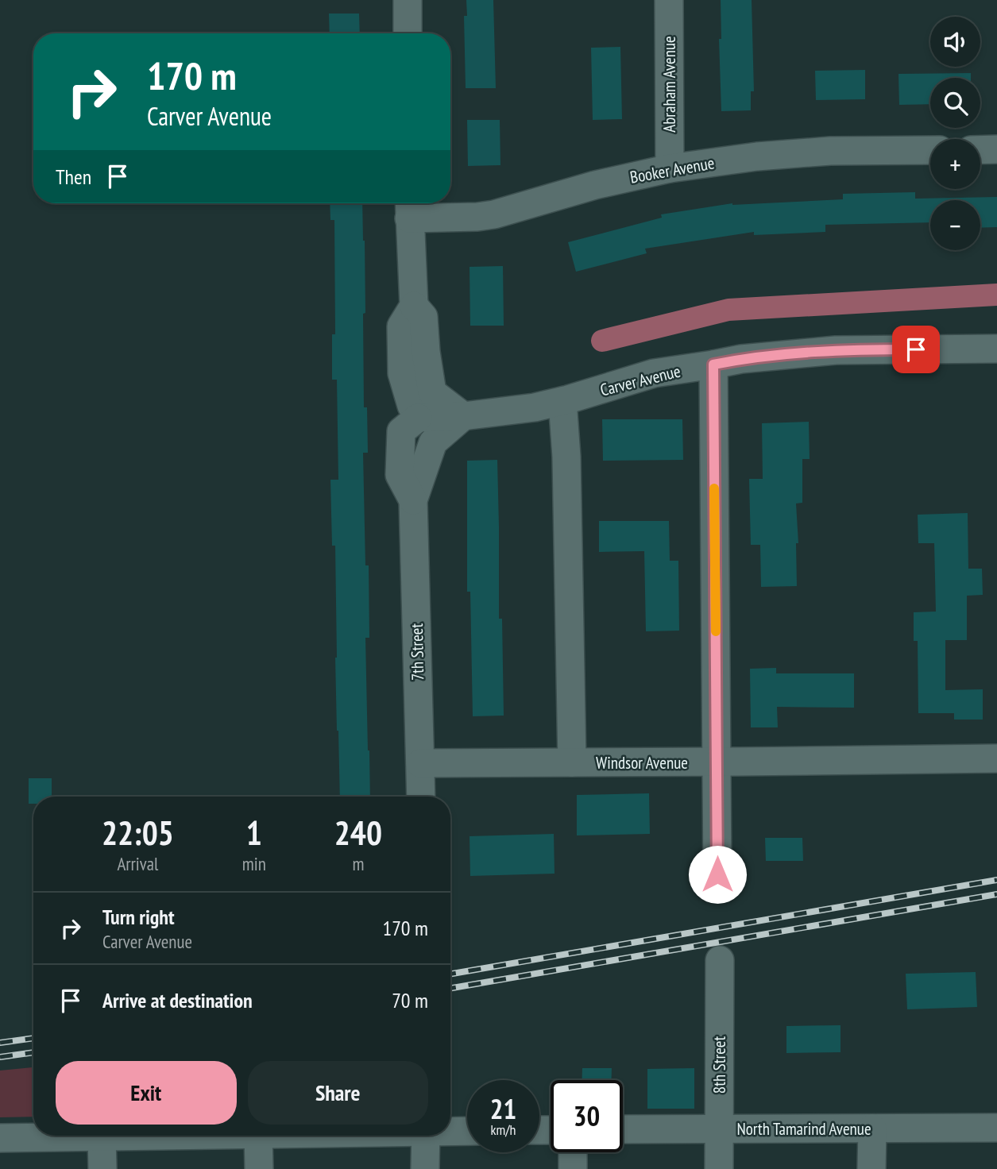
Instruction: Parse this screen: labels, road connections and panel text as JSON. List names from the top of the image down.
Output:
{
  "streets": {
    "street": [
      "Abraham Avenue",
      "Booker Avenue",
      "Carver Avenue",
      "7th Street",
      "Windsor Avenue",
      "8th Street",
      "North Tamarind Avenue"
    ]
  },
  "crossings": [
    ["Abraham Avenue", "Booker Avenue"],
    ["Carver Avenue", "7th Street"],
    ["7th Street", "Windsor Avenue"],
    ["8th Street", "North Tamarind Avenue"]
  ],
  "page": {
    "map_buttons": ["+", "−"],
    "turn": ["170 m", "Carver Avenue"],
    "then": "Then",
    "eta": [
      "22:05",
      "Arrival",
      "1",
      "min",
      "240",
      "m"
    ],
    "list": [
      {
        "name": "Turn right",
        "note": "Carver Avenue",
        "value": "170 m"
      },
      {
        "name": "Arrive at destination",
        "value": "70 m"
      }
    ],
    "buttons": ["Exit", "Share"],
    "speed": "21 km/h",
    "limit": "30"
  }
}
